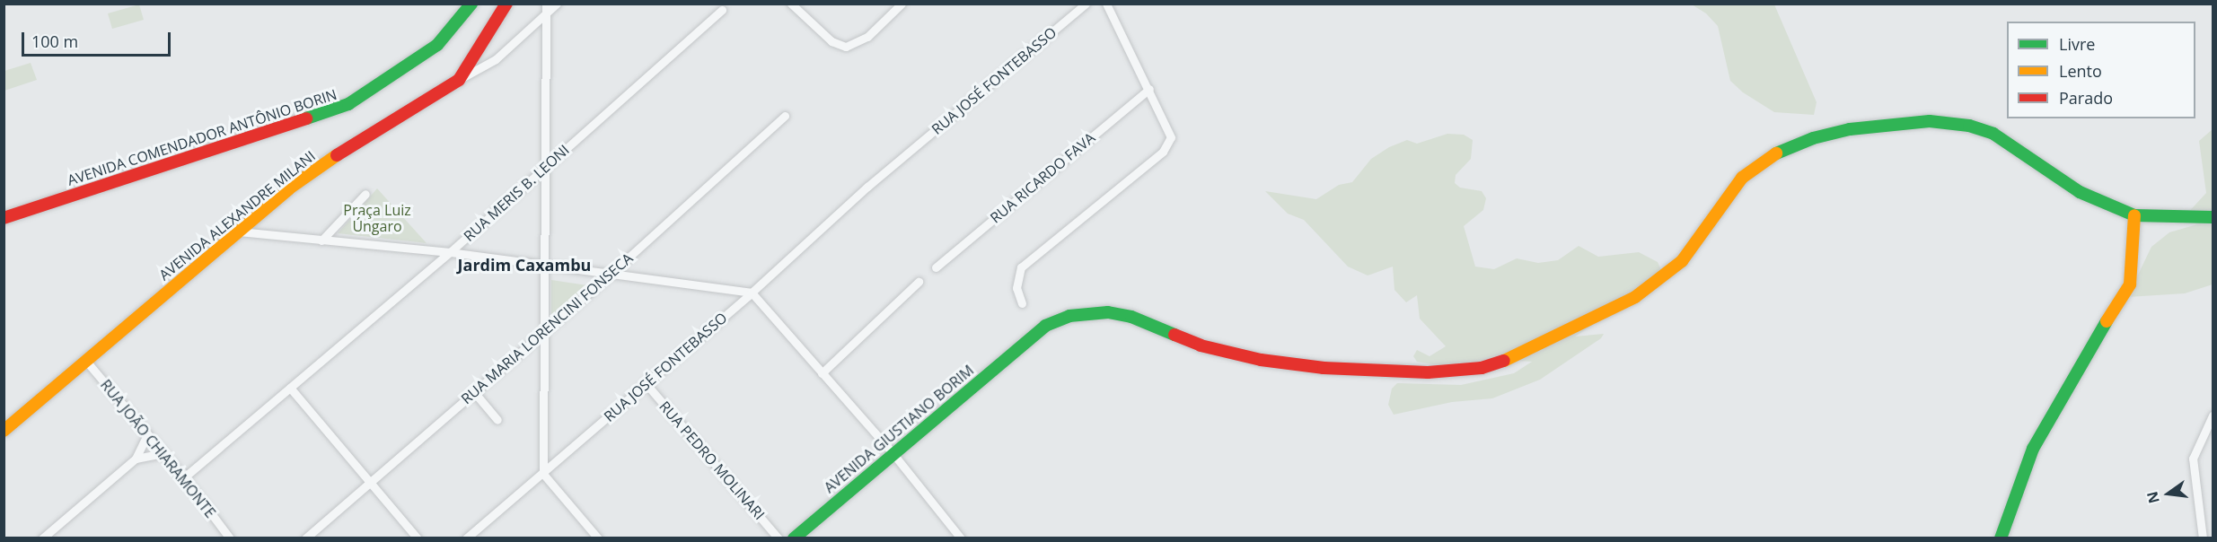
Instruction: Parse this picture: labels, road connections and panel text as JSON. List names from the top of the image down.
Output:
{
  "streets": {
    "main road": ["AVENIDA COMENDADOR ANTÔNIO BORIN", "AVENIDA ALEXANDRE MILANI", "AVENIDA GIUSTIANO BORIM"],
    "street": [
      "RUA JOSÉ FONTEBASSO",
      "RUA RICARDO FAVA",
      "RUA MERIS B. LEONI",
      "RUA MARIA LORENCINI FONSECA",
      "RUA JOÃO CHIARAMONTE",
      "RUA PEDRO MOLINARI"
    ]
  },
  "crossings": [
    ["RUA JOSÉ FONTEBASSO", "RUA PEDRO MOLINARI"],
    ["RUA MERIS B. LEONI", "RUA JOÃO CHIARAMONTE"],
    ["AVENIDA ALEXANDRE MILANI", "RUA JOÃO CHIARAMONTE"]
  ],
  "districts": ["Jardim Caxambu"],
  "parks": ["Praça Luiz Úngaro"],
  "legend": ["Livre", "Lento", "Parado"],
  "scale_bar": "100 m",
  "north": "left"
}
